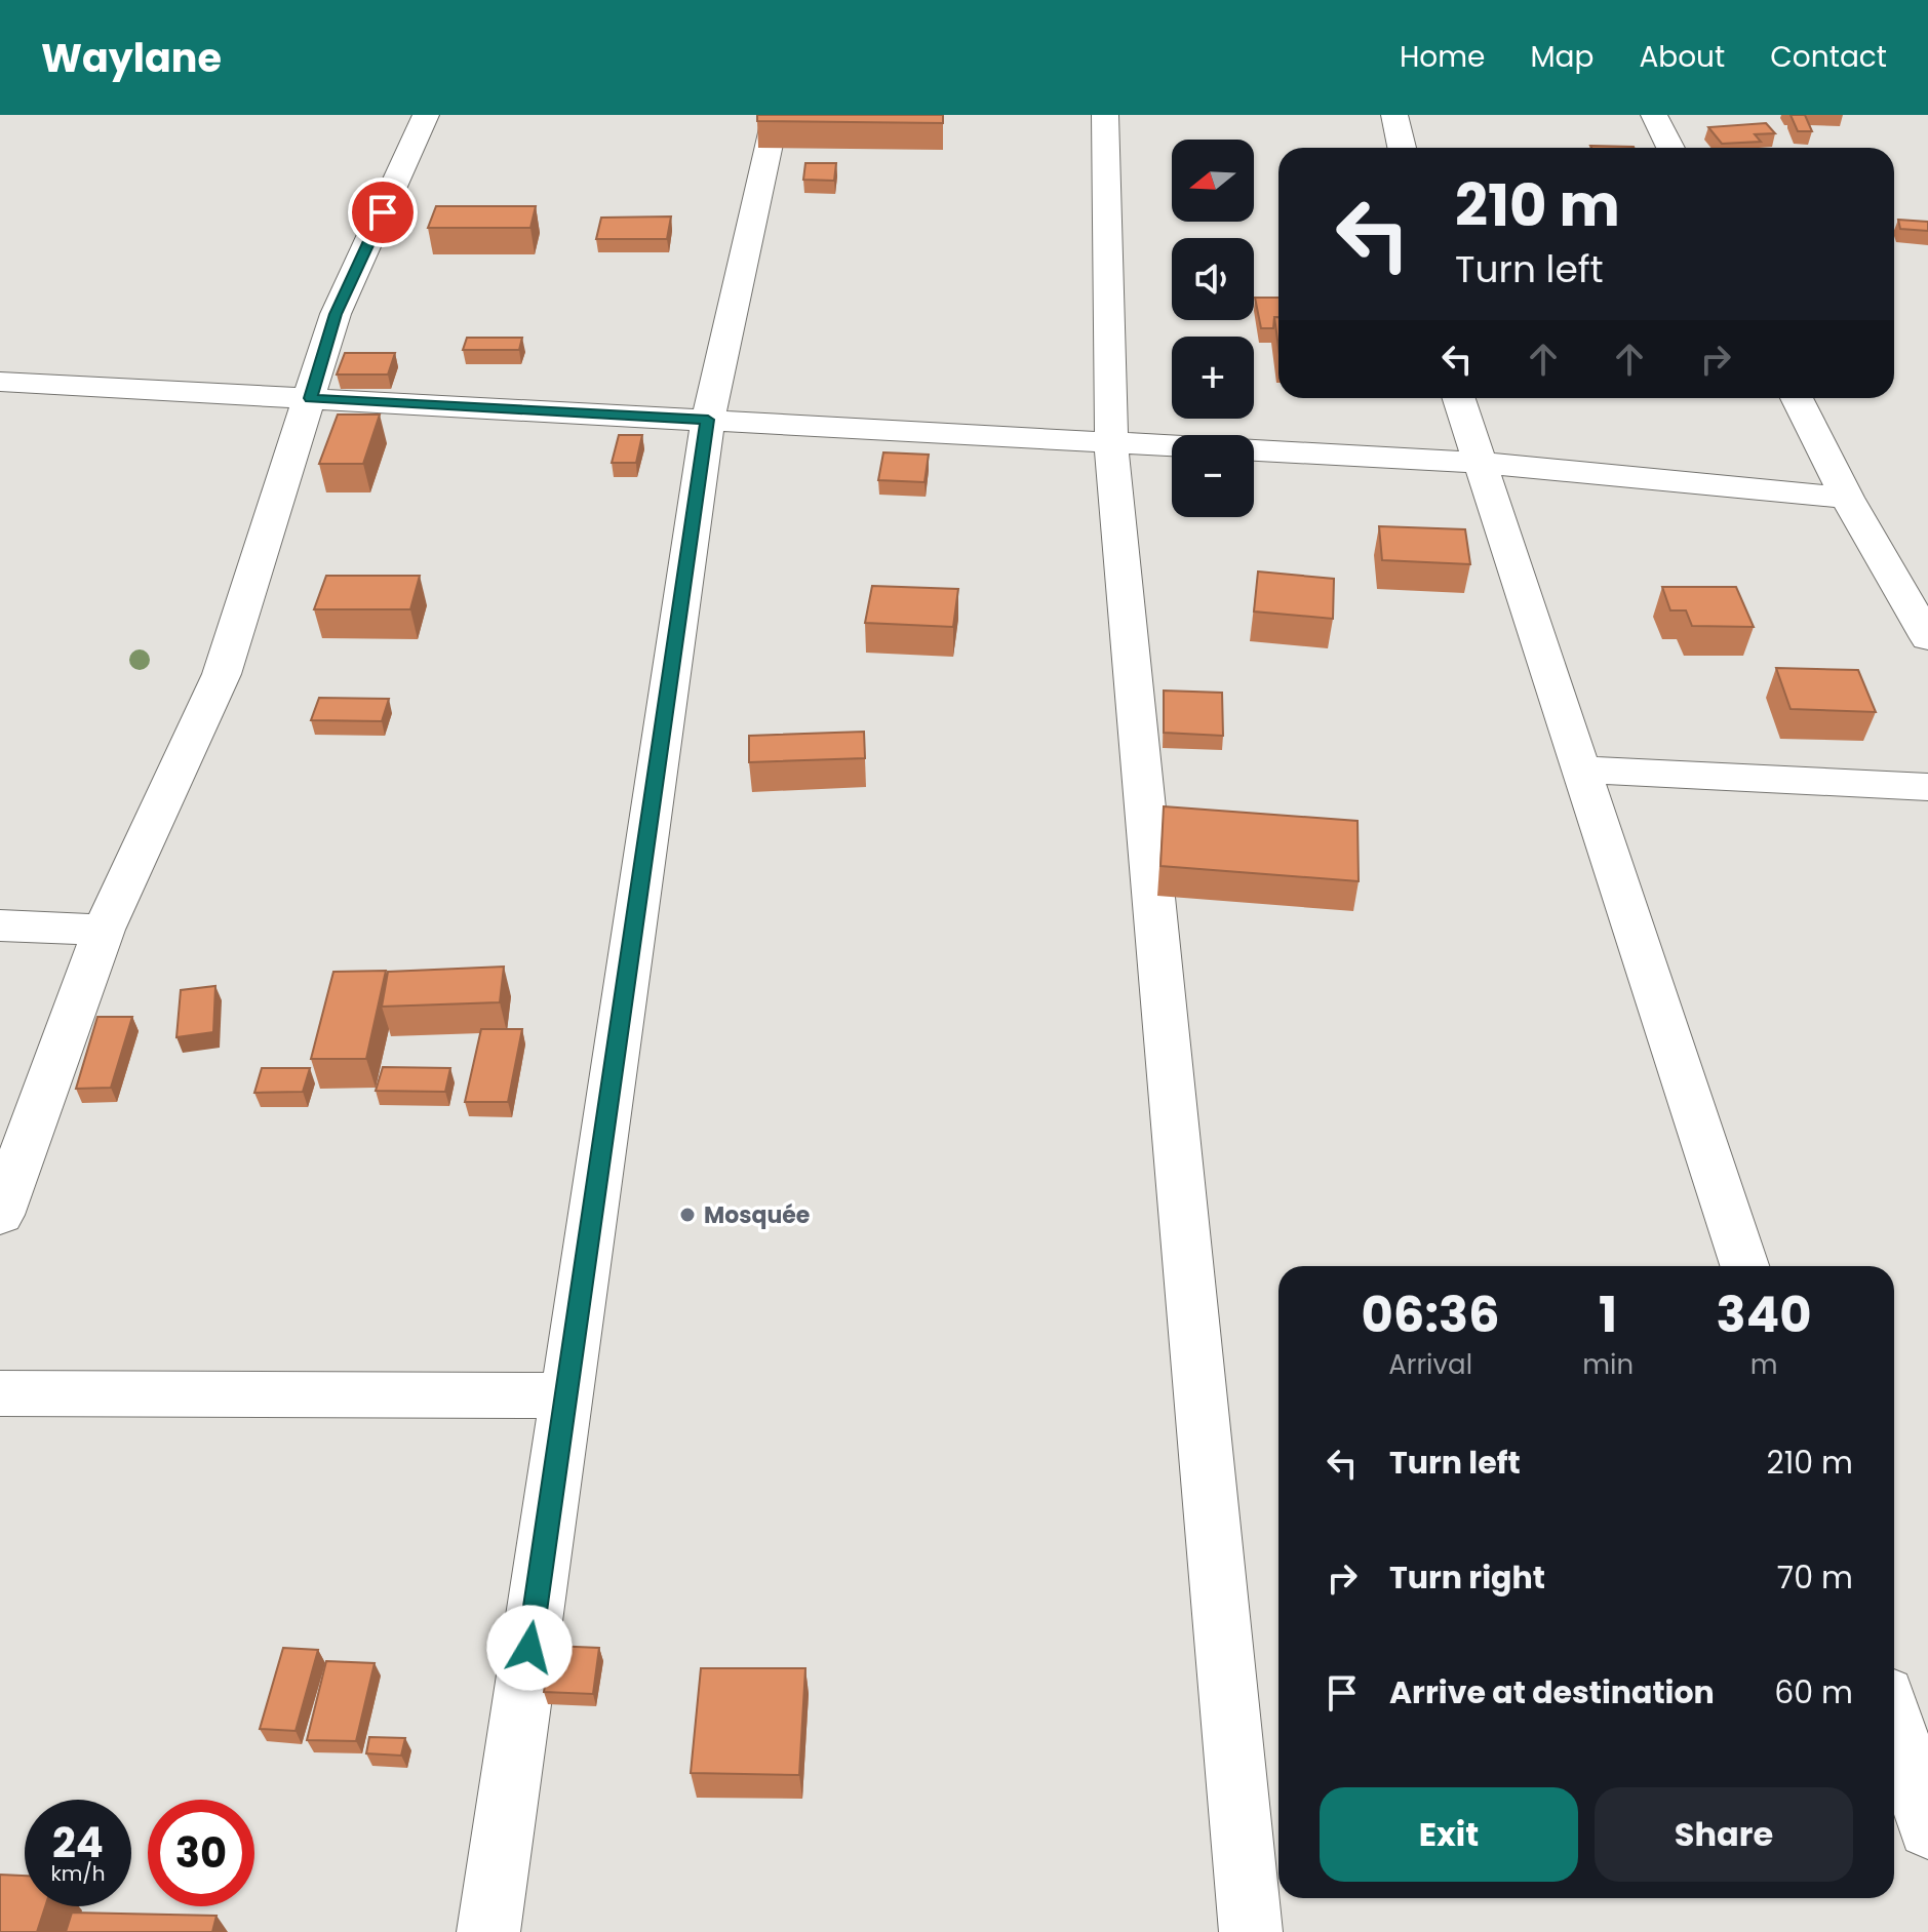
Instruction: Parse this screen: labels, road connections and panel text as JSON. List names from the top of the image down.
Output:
{
  "places": ["Mosquée"],
  "north": "left",
  "page": {
    "header": "Waylane",
    "nav": [
      "Home",
      "Map",
      "About",
      "Contact"
    ],
    "map_buttons": ["+", "−"],
    "turn": ["210 m", "Turn left"],
    "eta": [
      "06:36",
      "Arrival",
      "1",
      "min",
      "340",
      "m"
    ],
    "list": [
      {
        "name": "Turn left",
        "value": "210 m"
      },
      {
        "name": "Turn right",
        "value": "70 m"
      },
      {
        "name": "Arrive at destination",
        "value": "60 m"
      }
    ],
    "buttons": ["Exit", "Share"],
    "speed": "24 km/h",
    "limit": "30"
  }
}
